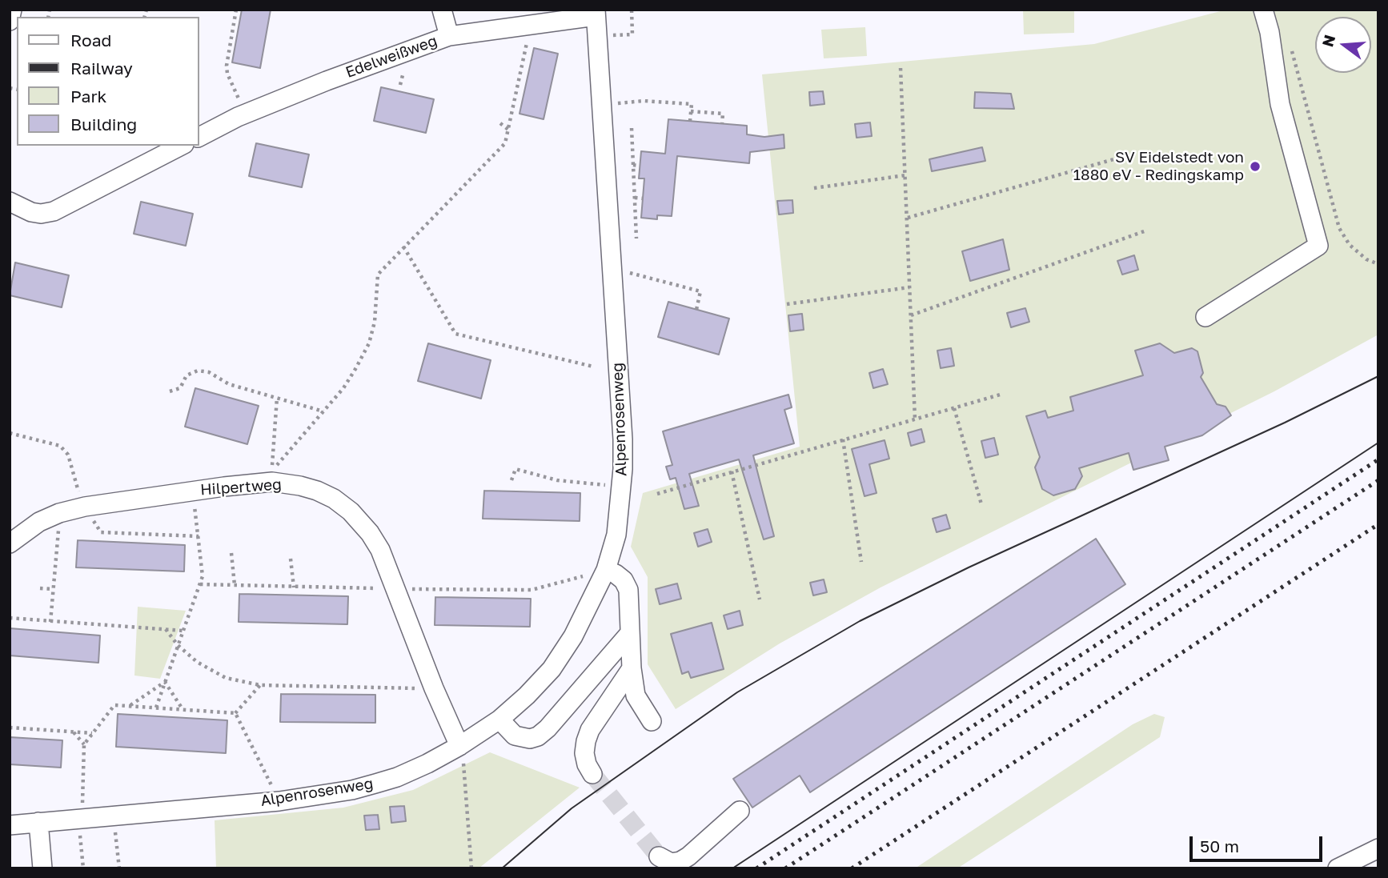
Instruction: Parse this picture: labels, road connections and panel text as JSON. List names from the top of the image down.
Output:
{
  "streets": {
    "street": ["Edelweißweg", "Alpenrosenweg", "Hilpertweg"]
  },
  "crossings": [
    ["Edelweißweg", "Alpenrosenweg"],
    ["Alpenrosenweg", "Hilpertweg"]
  ],
  "places": ["SV Eidelstedt von 1880 eV - Redingskamp"],
  "legend": [
    "Road",
    "Railway",
    "Park",
    "Building"
  ],
  "scale_bar": "50 m",
  "north": "left"
}
